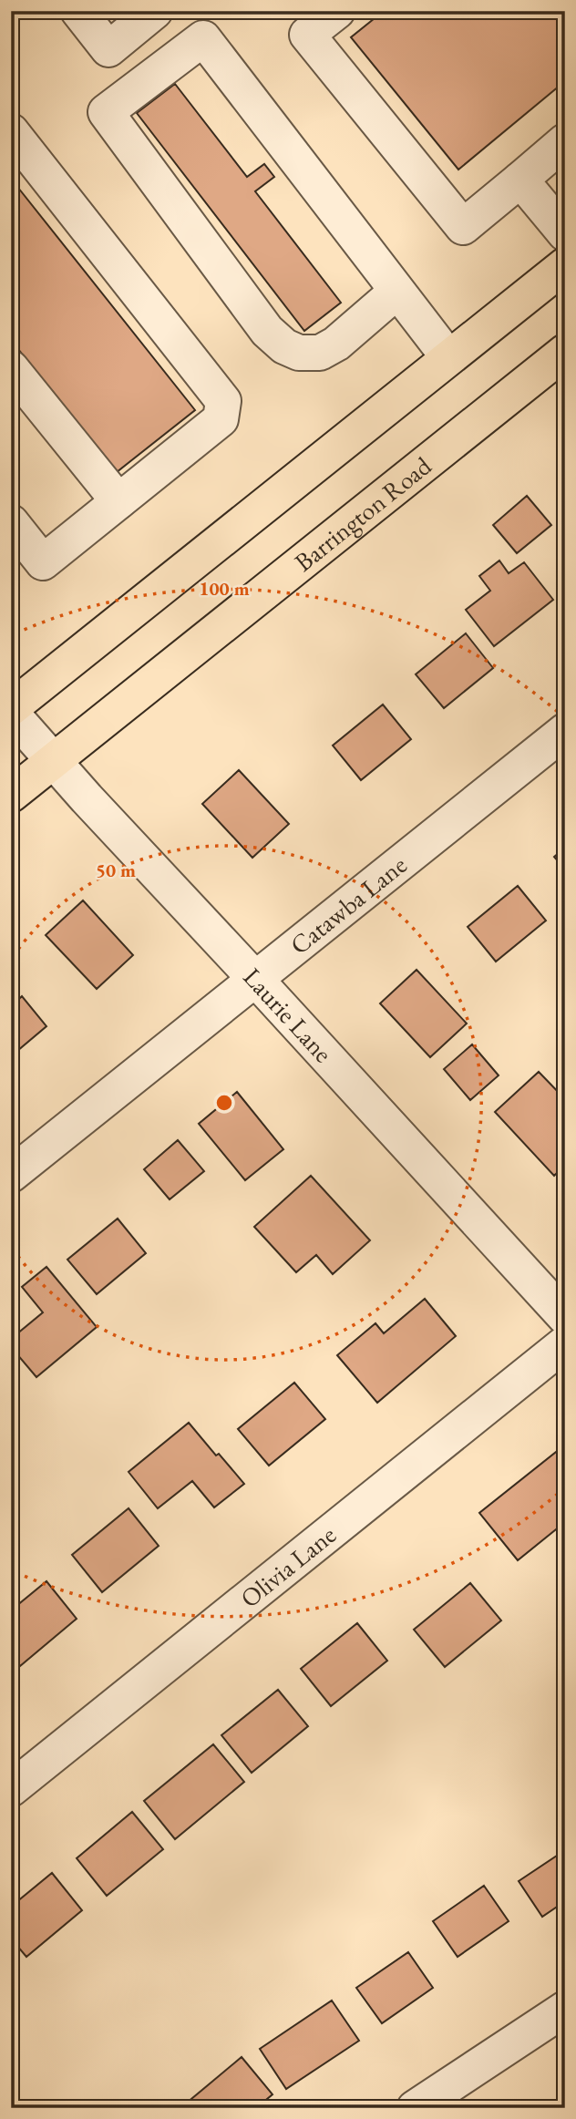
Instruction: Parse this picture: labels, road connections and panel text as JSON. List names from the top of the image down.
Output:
{
  "streets": {
    "main road": ["Barrington Road"],
    "street": ["Catawba Lane", "Laurie Lane", "Olivia Lane"]
  },
  "crossings": [
    ["Barrington Road", "Laurie Lane"],
    ["Catawba Lane", "Laurie Lane"]
  ],
  "rings": ["100 m", "50 m"]
}
